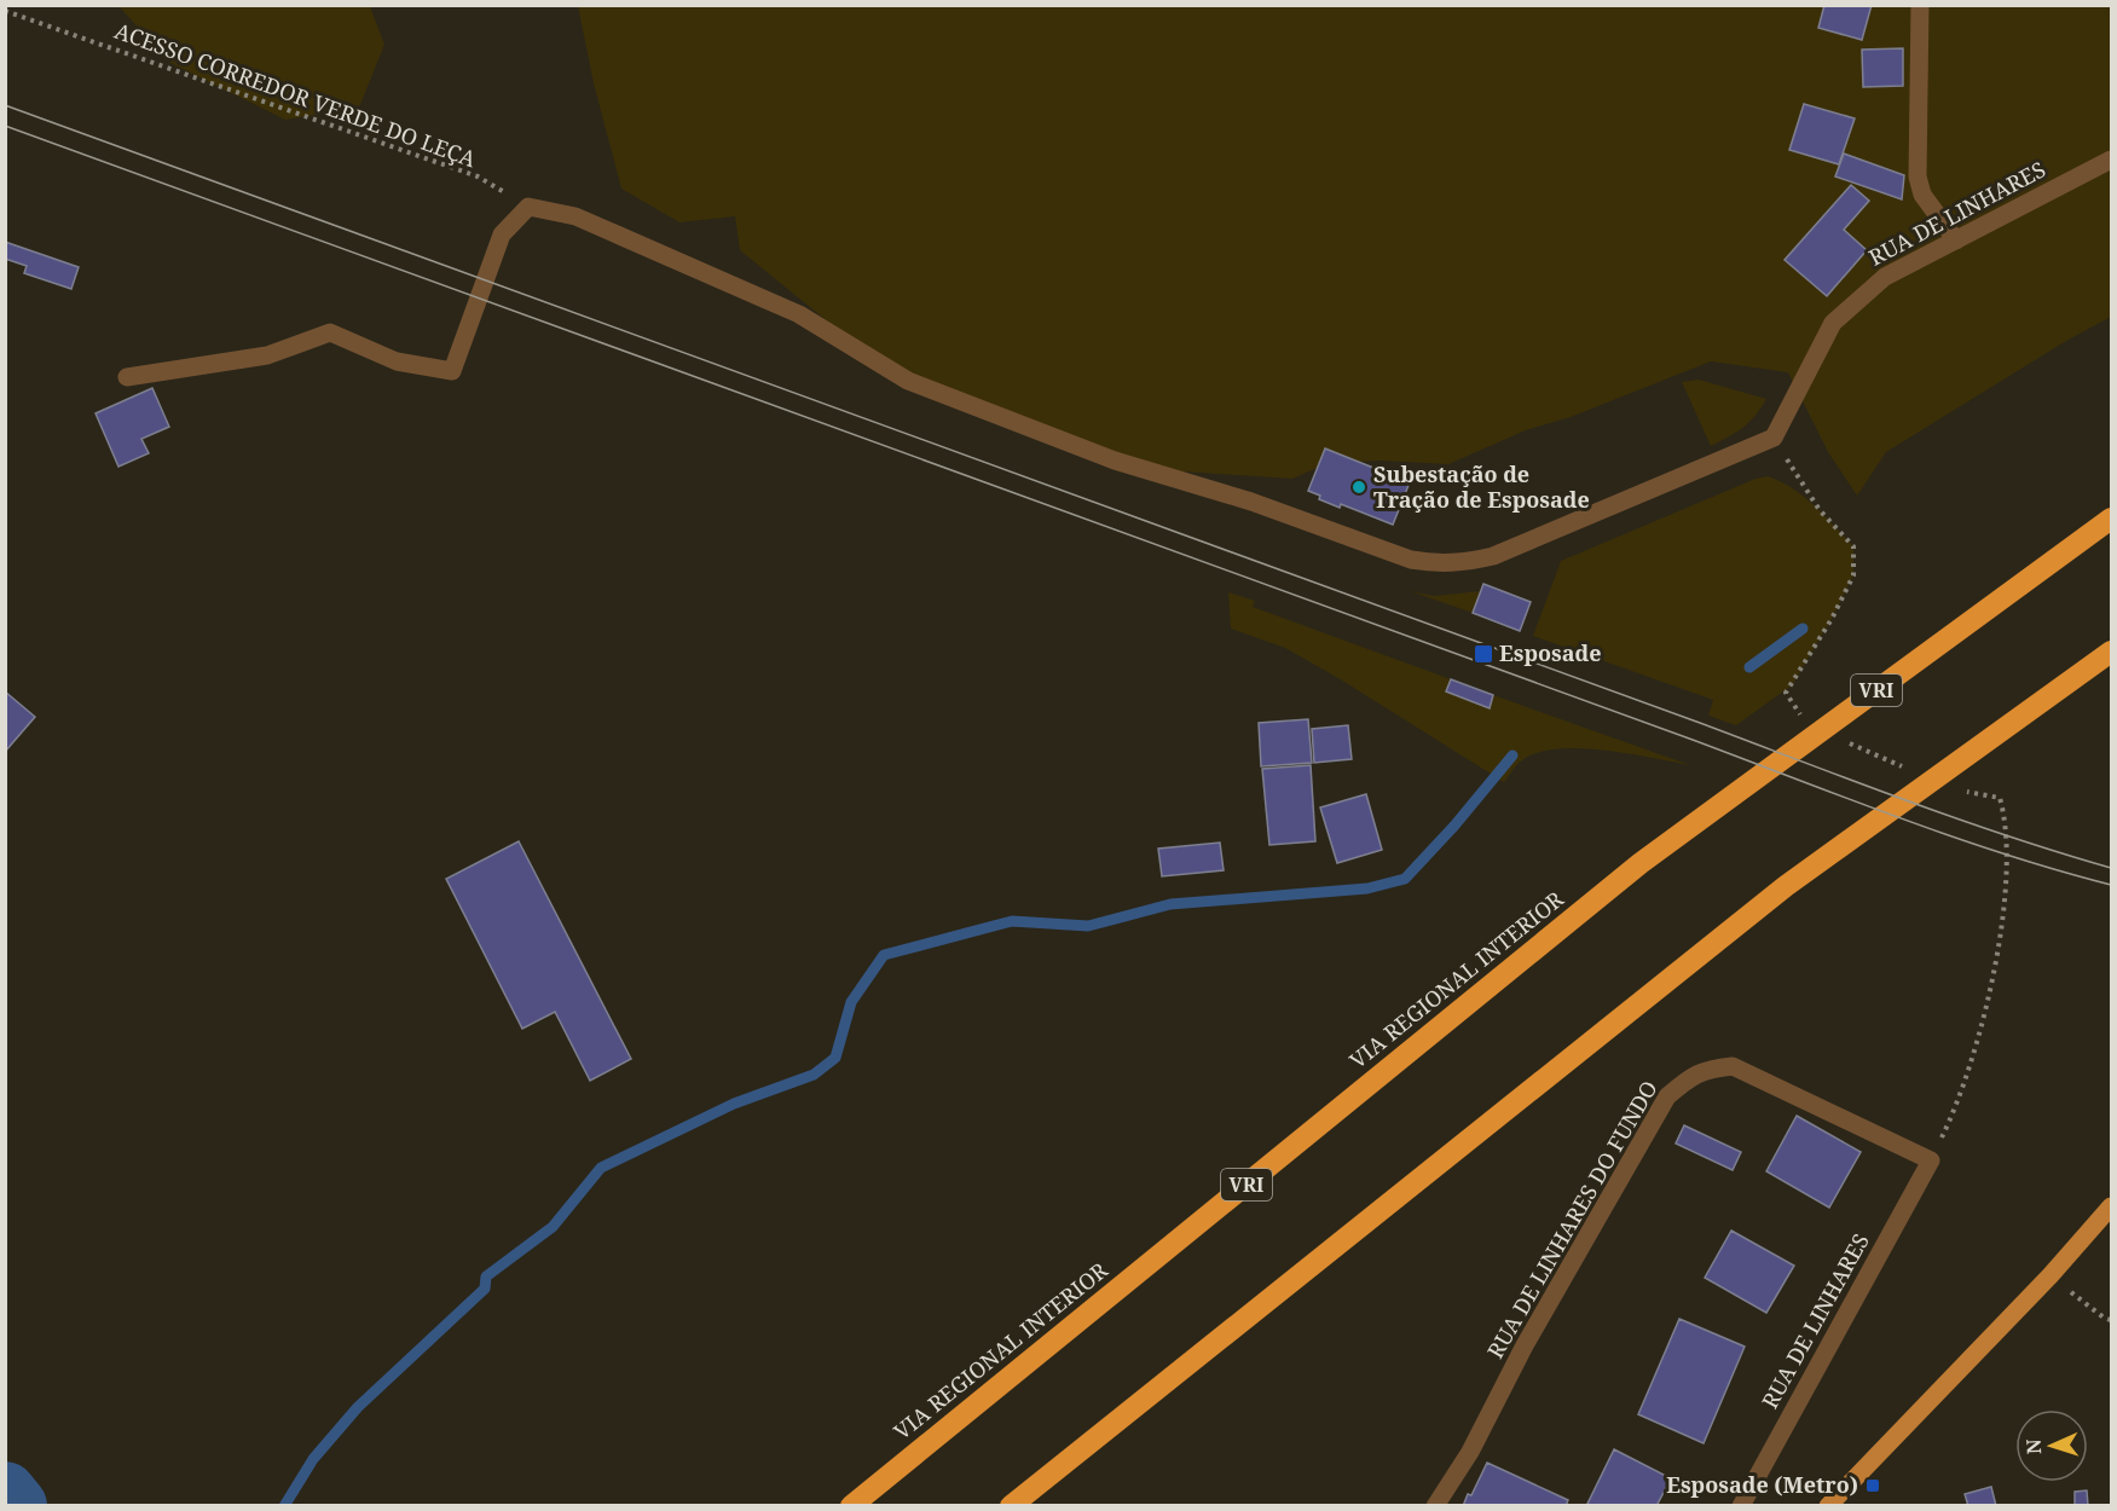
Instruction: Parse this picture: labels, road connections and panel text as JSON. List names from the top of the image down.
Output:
{
  "streets": {
    "highway": ["VRI", "VIA REGIONAL INTERIOR"],
    "street": ["RUA DE LINHARES", "RUA DE LINHARES DO FUNDO"],
    "path": ["ACESSO CORREDOR VERDE DO LEÇA"]
  },
  "crossings": [
    ["ACESSO CORREDOR VERDE DO LEÇA", "RUA DE LINHARES"],
    ["RUA DE LINHARES", "RUA DE LINHARES DO FUNDO"]
  ],
  "places": {
    "other": ["Subestação de Tração de Esposade"],
    "transit": ["Esposade", "Esposade (Metro)"]
  },
  "north": "left"
}
